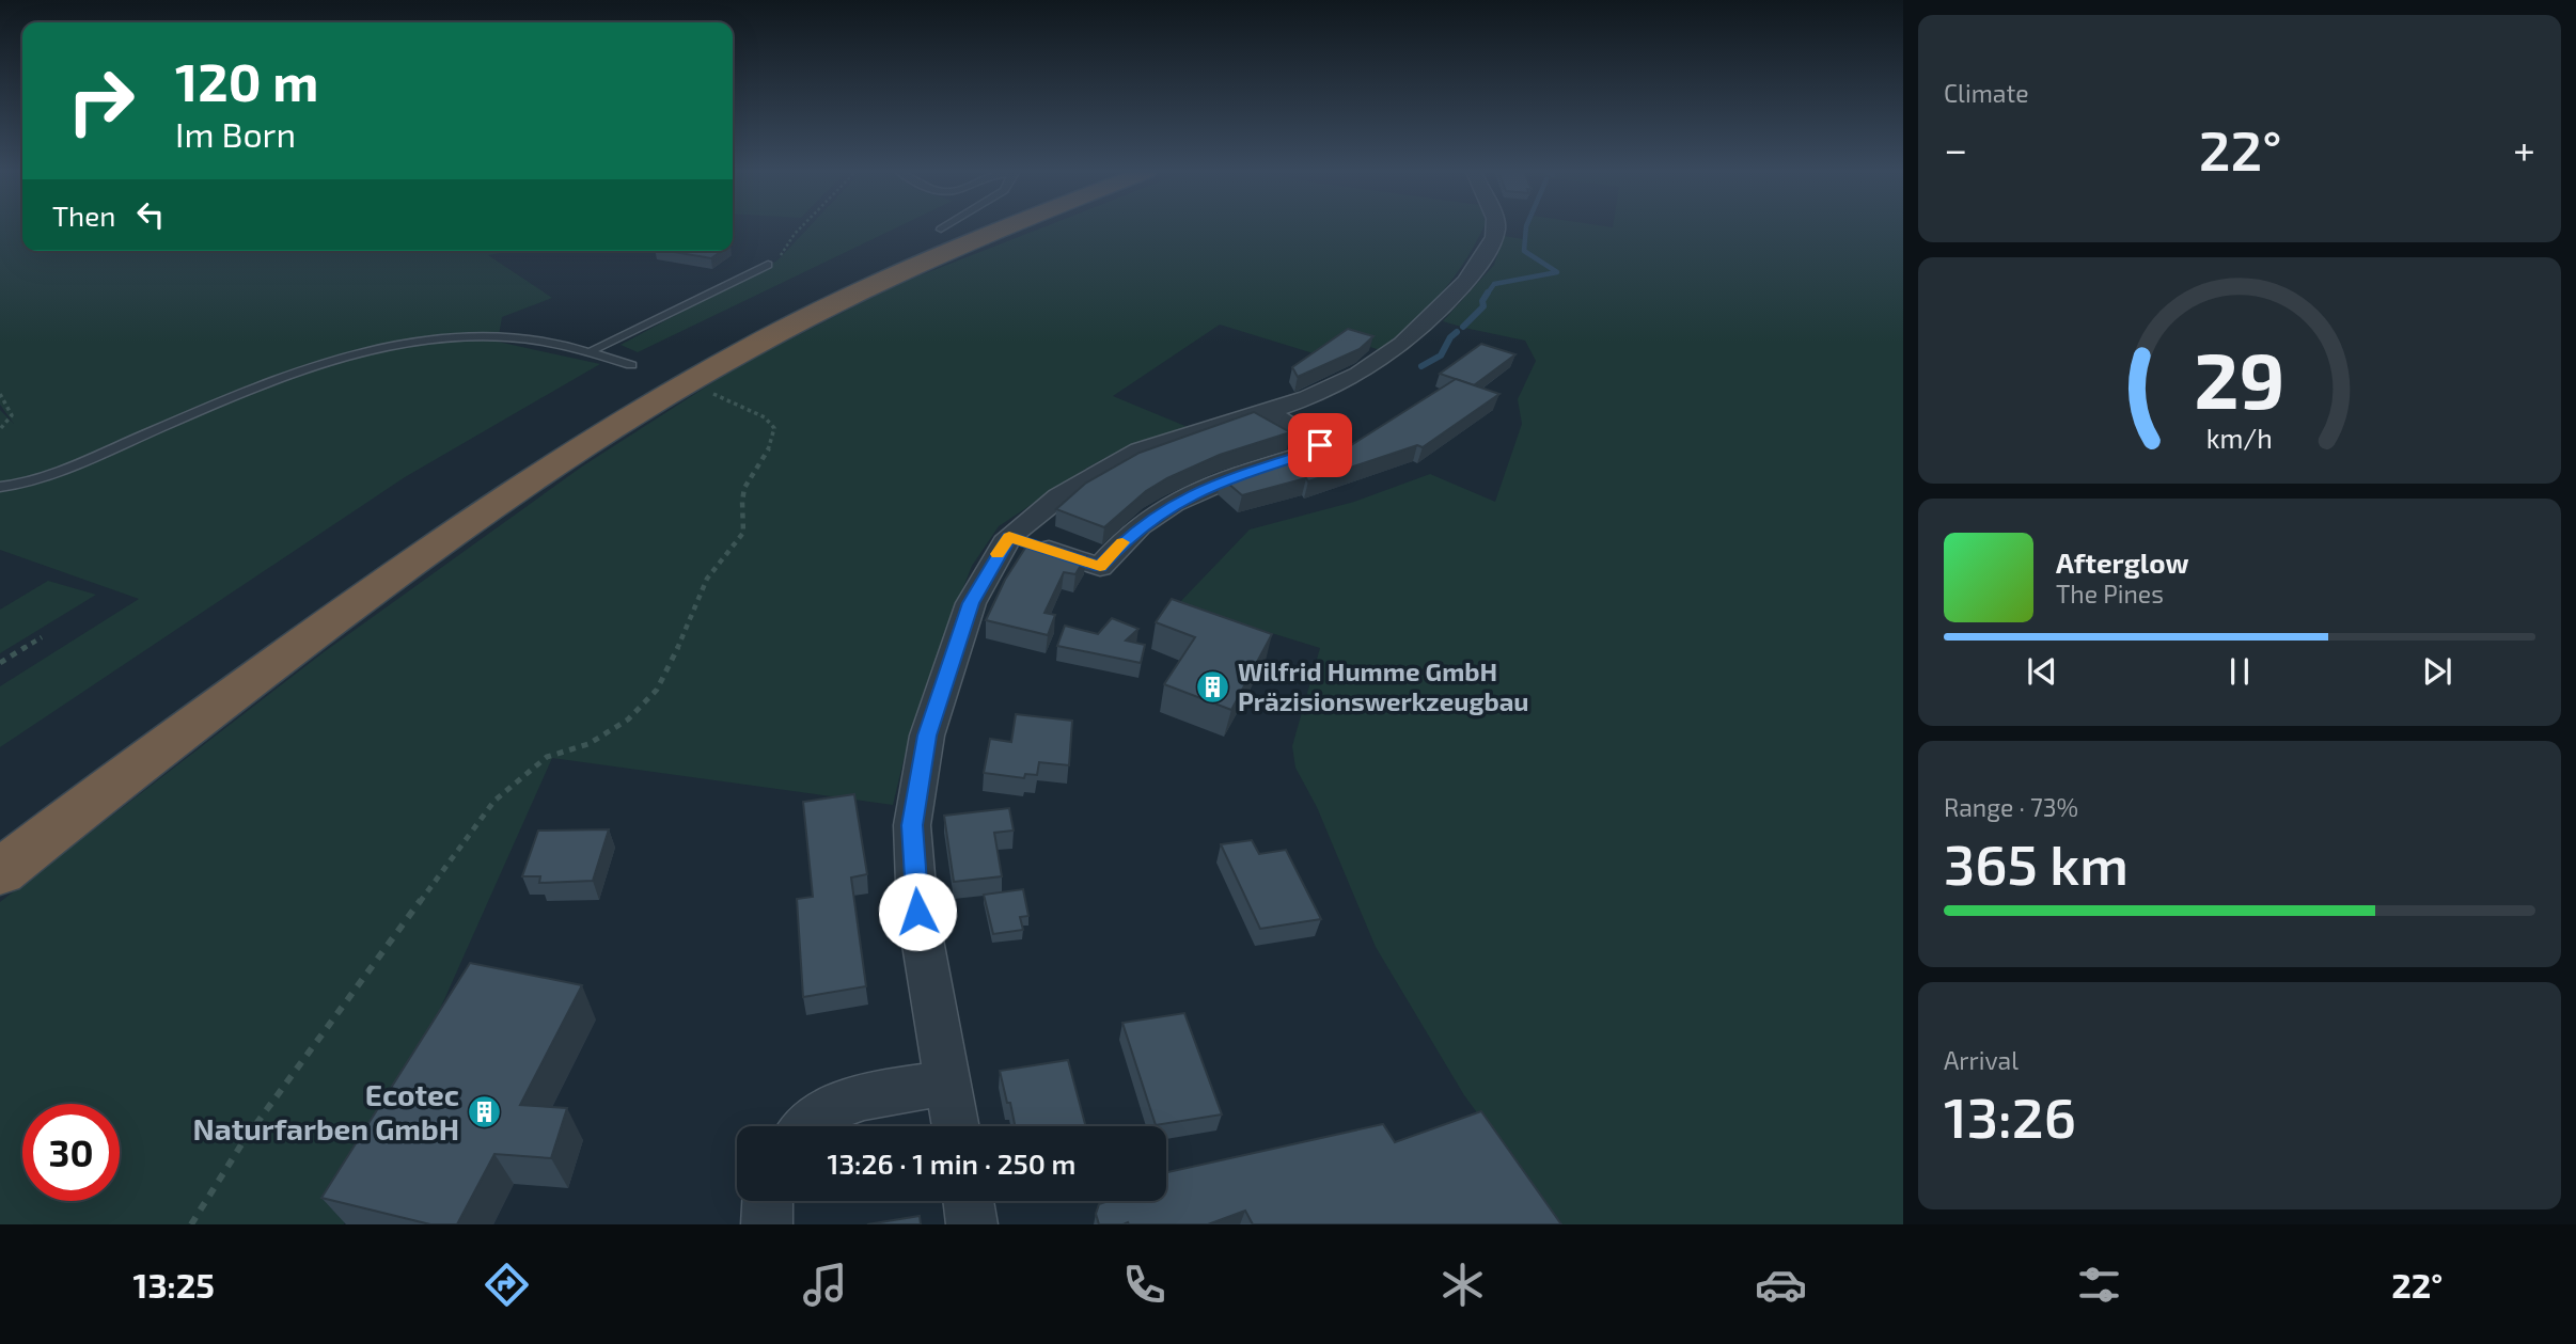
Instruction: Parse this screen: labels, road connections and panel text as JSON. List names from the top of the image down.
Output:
{
  "places": {
    "building": ["Wilfrid Humme GmbH Präzisionswerkzeugbau", "Ecotec Naturfarben GmbH"]
  },
  "page": {
    "tile": [
      "Climate",
      ["Range · 73%", "365 km"],
      ["Arrival", "13:26"]
    ],
    "turn": ["120 m", "Im Born"],
    "heat": ["−", "22°", "+"],
    "then": "Then",
    "song": ["Afterglow", "The Pines"],
    "limit": "30",
    "trip": "13:26 · 1 min · 250 m",
    "tabs": ["13:25", "22°"],
    "gauge": ["29", "km/h"]
  }
}
